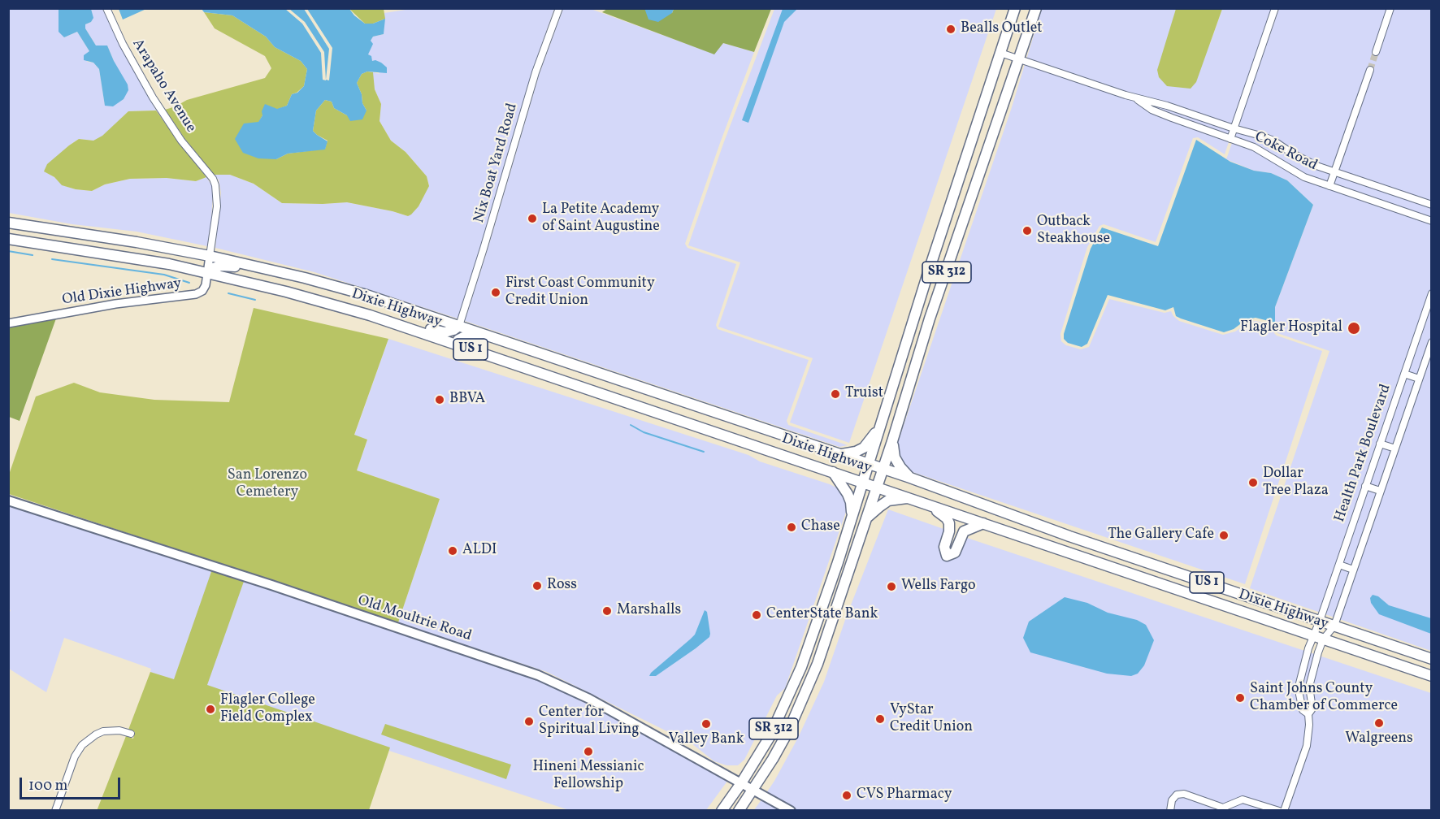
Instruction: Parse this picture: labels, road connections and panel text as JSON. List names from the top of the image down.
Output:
{
  "streets": {
    "main road": [
      "SR 312",
      "Dixie Highway",
      "US 1",
      "Old Moultrie Road"
    ],
    "street": [
      "Arapaho Avenue",
      "Coke Road",
      "Nix Boat Yard Road",
      "Old Dixie Highway",
      "Health Park Boulevard"
    ]
  },
  "crossings": [
    ["Arapaho Avenue", "Old Dixie Highway"],
    ["Arapaho Avenue", "Dixie Highway"],
    ["Arapaho Avenue", "US 1"],
    ["Coke Road", "SR 312"],
    ["Nix Boat Yard Road", "Dixie Highway"],
    ["SR 312", "Dixie Highway"],
    ["SR 312", "Old Moultrie Road"],
    ["Old Dixie Highway", "Dixie Highway"],
    ["Old Dixie Highway", "US 1"],
    ["Dixie Highway", "US 1"],
    ["Dixie Highway", "Health Park Boulevard"]
  ],
  "parks": ["San Lorenzo Cemetery"],
  "places": [
    "Bealls Outlet",
    "La Petite Academy of Saint Augustine",
    "Outback Steakhouse",
    "First Coast Community Credit Union",
    "Flagler Hospital",
    "Truist",
    "BBVA",
    "Dollar Tree Plaza",
    "Chase",
    "The Gallery Cafe",
    "ALDI",
    "Ross",
    "Wells Fargo",
    "Marshalls",
    "CenterState Bank",
    "Saint Johns County Chamber of Commerce",
    "Flagler College Field Complex",
    "VyStar Credit Union",
    "Center for Spiritual Living",
    "Walgreens",
    "Valley Bank",
    "Hineni Messianic Fellowship",
    "CVS Pharmacy"
  ],
  "scale_bar": "100 m"
}
